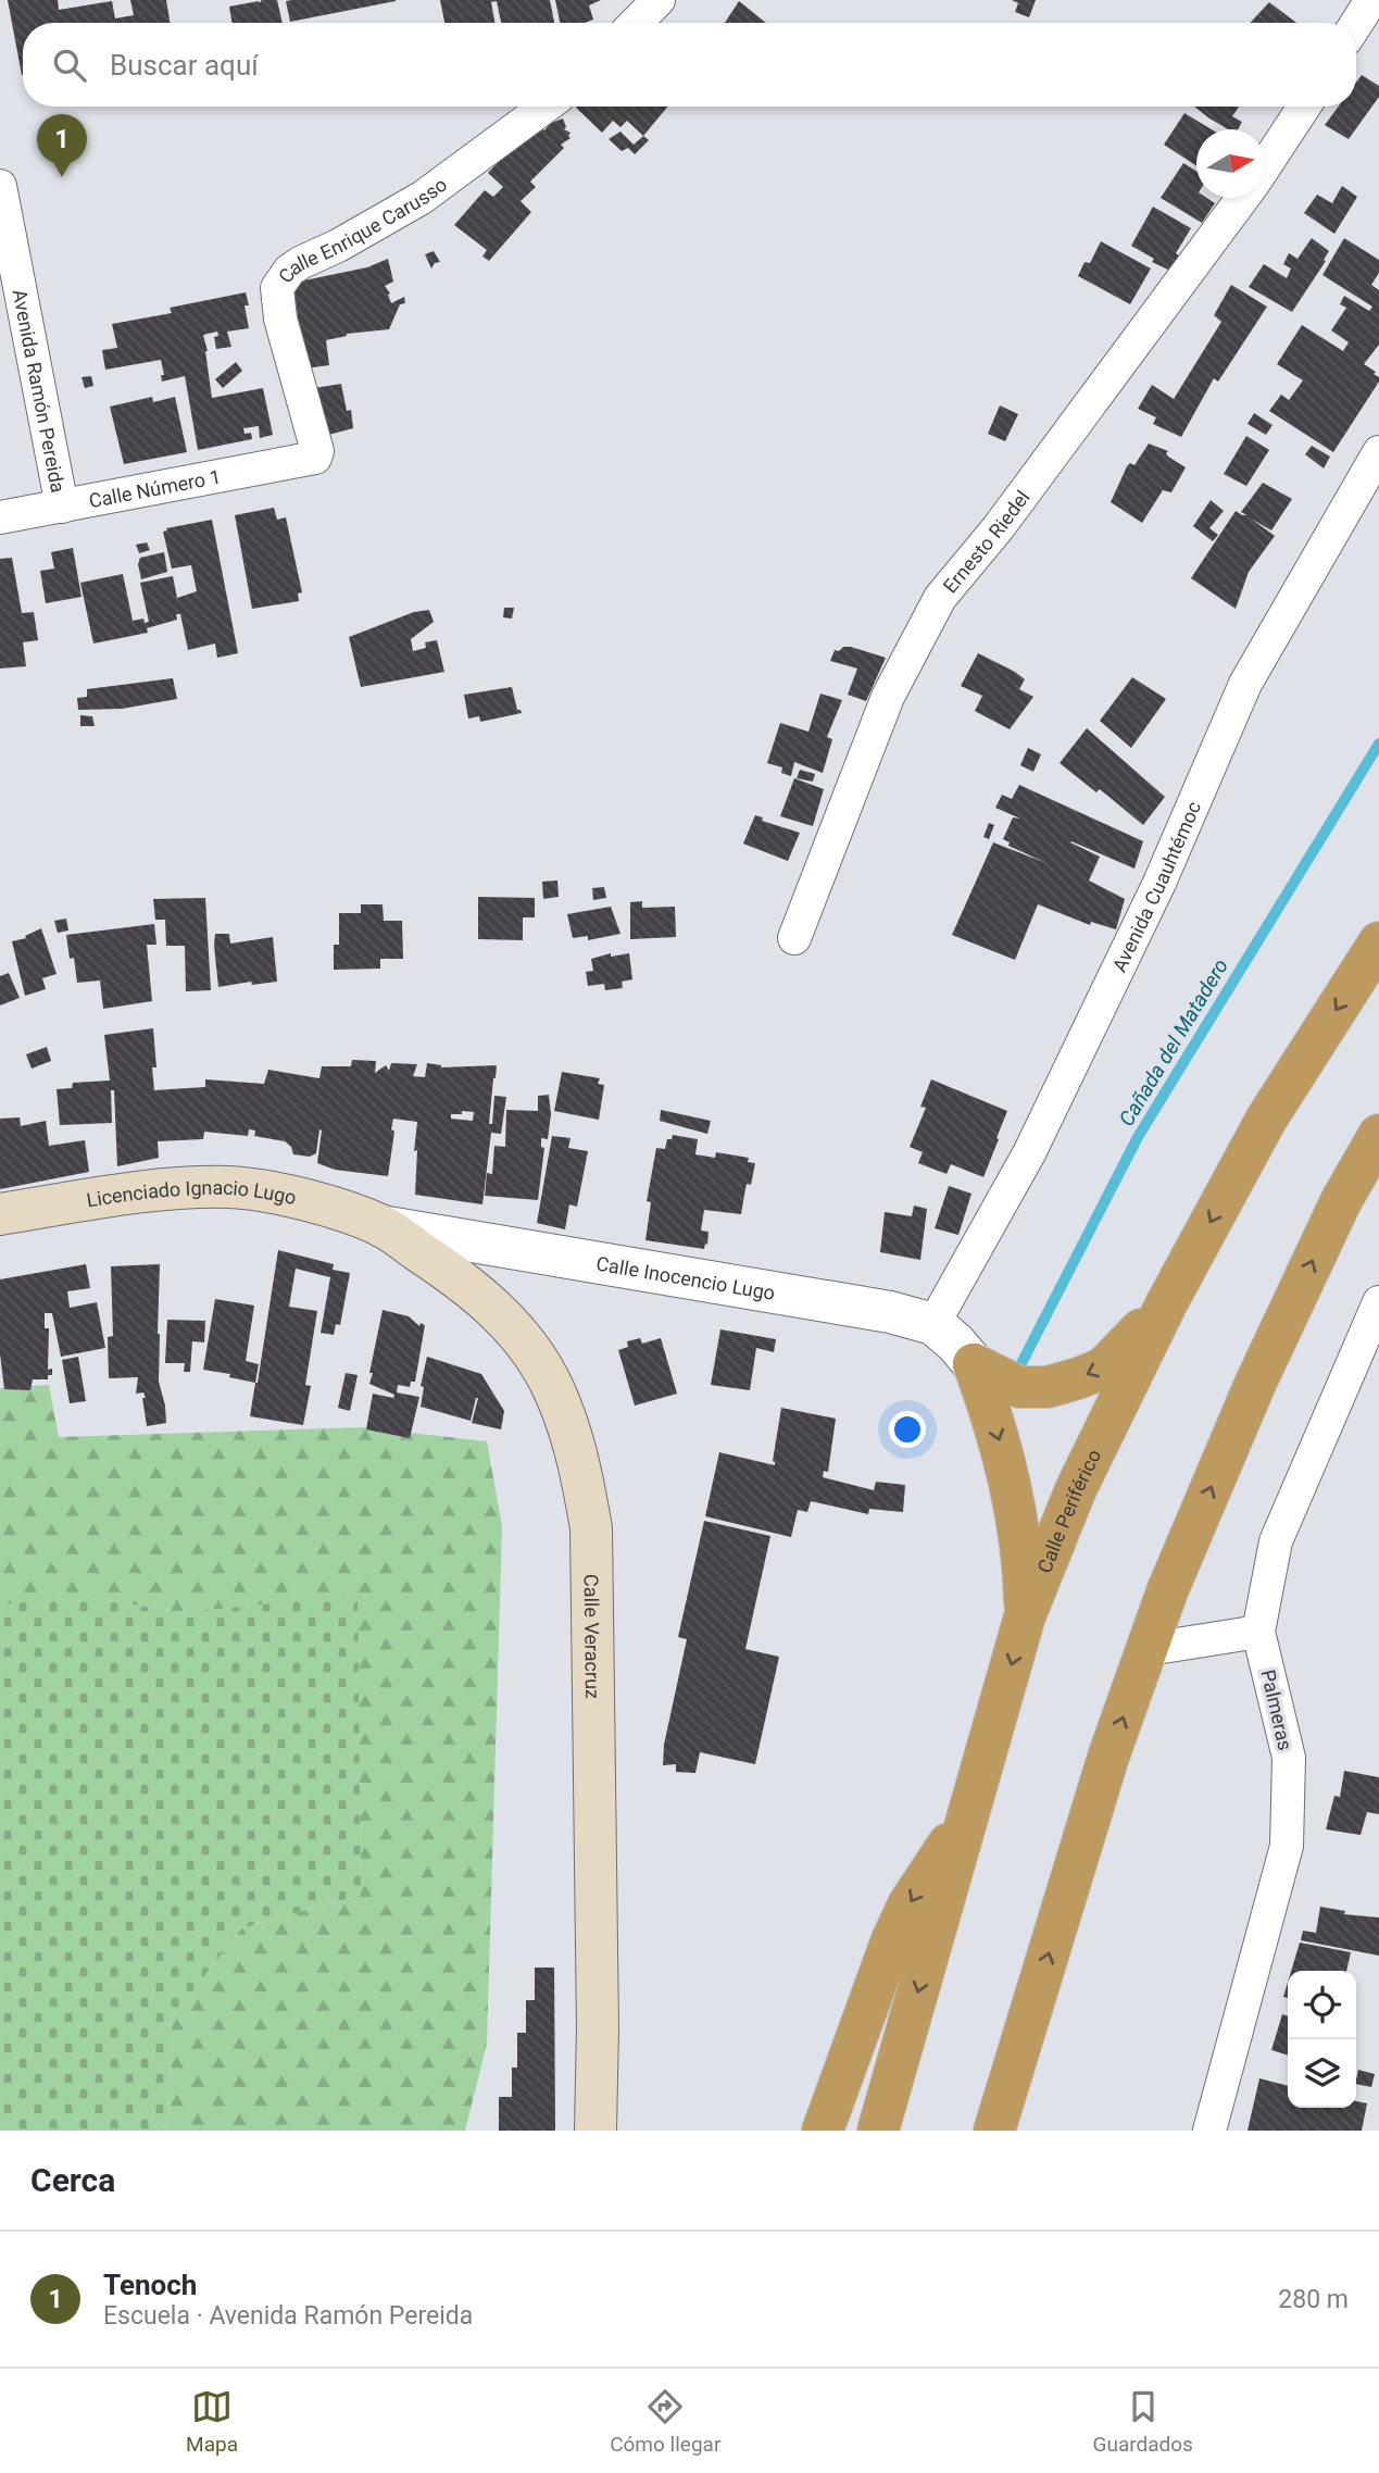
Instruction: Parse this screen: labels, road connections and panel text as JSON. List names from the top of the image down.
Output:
{
  "streets": {
    "highway": ["Calle Periférico"],
    "main road": ["Licenciado Ignacio Lugo", "Calle Veracruz"],
    "street": [
      "Calle Enrique Carusso",
      "Avenida Ramón Pereida",
      "Calle Número 1",
      "Ernesto Riedel",
      "Avenida Cuauhtémoc",
      "Calle Inocencio Lugo",
      "Palmeras"
    ]
  },
  "crossings": [
    ["Calle Enrique Carusso", "Calle Número 1"],
    ["Avenida Ramón Pereida", "Calle Número 1"],
    ["Avenida Cuauhtémoc", "Calle Inocencio Lugo"],
    ["Licenciado Ignacio Lugo", "Calle Inocencio Lugo"],
    ["Licenciado Ignacio Lugo", "Calle Veracruz"],
    ["Calle Inocencio Lugo", "Calle Veracruz"]
  ],
  "water": ["Cañada del Matadero"],
  "north": "right",
  "page": {
    "search": "Buscar aquí",
    "pins": "1",
    "heading": "Cerca",
    "list": [
      {
        "mark": "1",
        "name": "Tenoch",
        "note": "Escuela · Avenida Ramón Pereida",
        "value": "280 m"
      }
    ],
    "nav": ["Mapa", "Cómo llegar", "Guardados"]
  }
}
